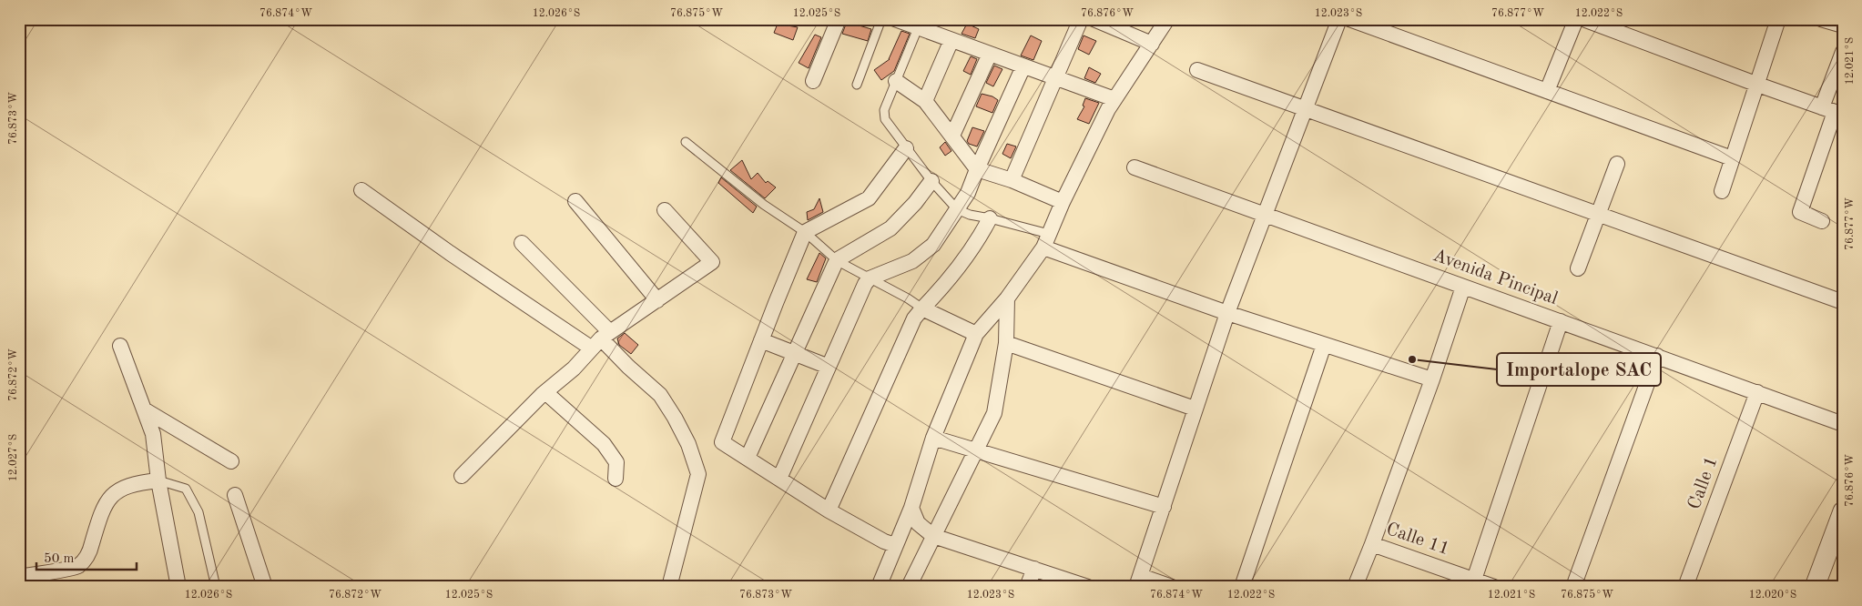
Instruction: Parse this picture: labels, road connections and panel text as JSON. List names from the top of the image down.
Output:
{
  "streets": {
    "street": ["Avenida Pincipal", "Calle 1", "Calle 11"]
  },
  "crossings": [
    ["Avenida Pincipal", "Calle 1"]
  ],
  "places": ["Importalope SAC"],
  "scale_bar": "50 m",
  "coordinates": [
    "76.874°W",
    "12.026°S",
    "76.875°W",
    "12.025°S",
    "76.876°W",
    "12.023°S",
    "76.877°W",
    "12.022°S",
    "12.021°S",
    "76.873°W",
    "76.872°W",
    "12.027°S",
    "12.020°S"
  ]
}
